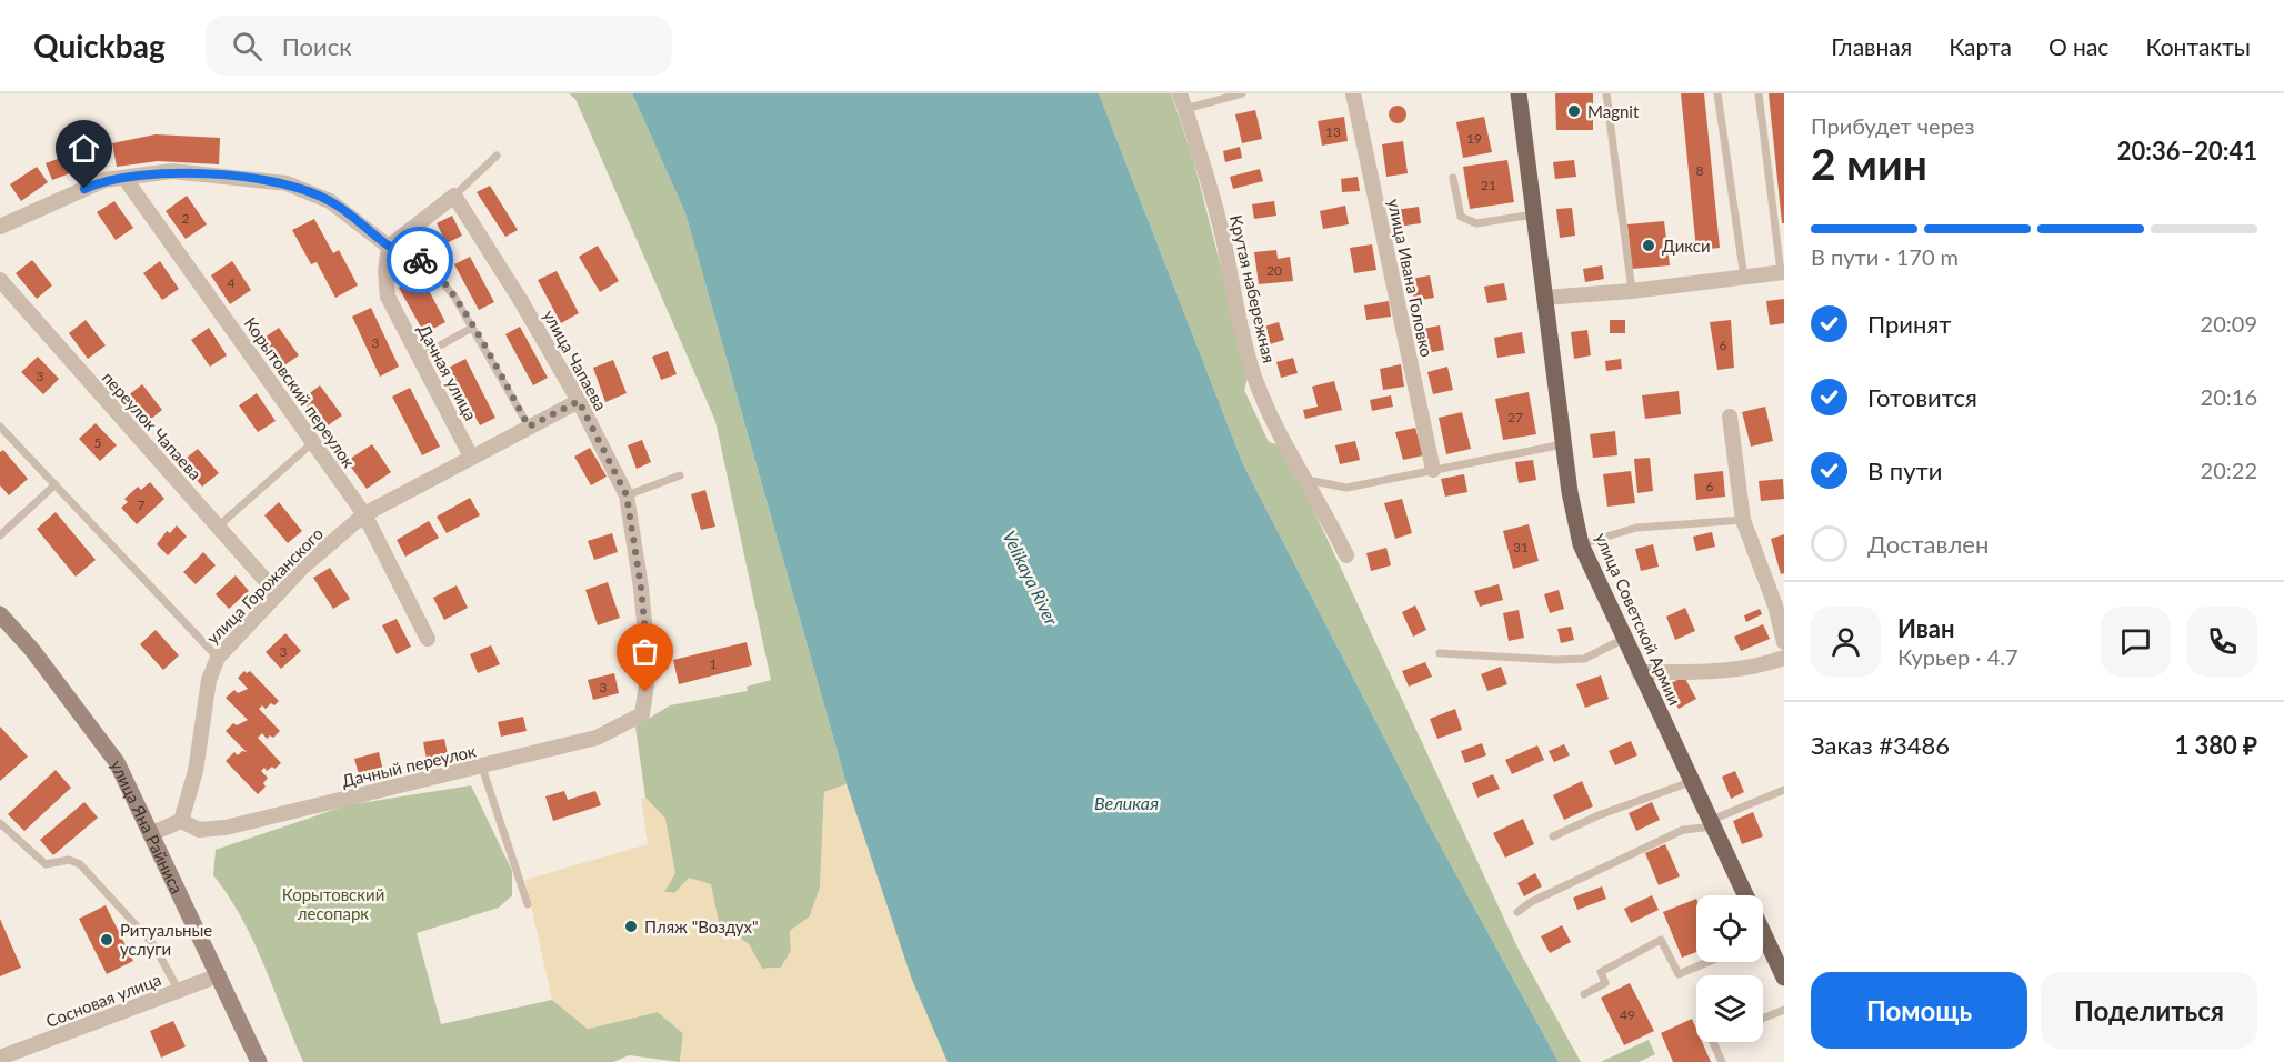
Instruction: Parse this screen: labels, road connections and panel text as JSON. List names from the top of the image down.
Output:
{
  "streets": {
    "main road": ["улица Советской Армии"],
    "street": [
      "улица Ивана Головко",
      "Крутая набережная",
      "улица Чапаева",
      "Дачная улица",
      "Корытовский переулок",
      "переулок Чапаева",
      "улица Горожанского",
      "Дачный переулок",
      "улица Яна Райниса",
      "Сосновая улица"
    ]
  },
  "crossings": [
    ["улица Чапаева", "улица Горожанского"],
    ["улица Чапаева", "Дачный переулок"],
    ["Дачная улица", "улица Горожанского"],
    ["Корытовский переулок", "улица Горожанского"],
    ["переулок Чапаева", "улица Горожанского"],
    ["улица Горожанского", "Дачный переулок"],
    ["улица Яна Райниса", "Сосновая улица"]
  ],
  "water": ["Velikaya River", "Великая"],
  "parks": ["Корытовский лесопарк"],
  "places": [
    "Magnit",
    "Дикси",
    "Пляж \"Воздух\"",
    "Ритуальные услуги"
  ],
  "house_numbers": [
    "13",
    "19",
    "8",
    "21",
    "2",
    "20",
    "4",
    "3",
    "6",
    "3",
    "27",
    "5",
    "6",
    "7",
    "31",
    "3",
    "1",
    "3",
    "49"
  ],
  "page": {
    "header": "Quickbag",
    "search": "Поиск",
    "nav": [
      "Главная",
      "Карта",
      "О нас",
      "Контакты"
    ],
    "heading": ["2 мин", "Прибудет через", "20:36–20:41"],
    "panel": [
      "Иван",
      "Курьер · 4.7",
      "Заказ #3486",
      "1 380 ₽"
    ],
    "bar": "В пути · 170 m",
    "list": [
      ["Принят", "20:09"],
      ["Готовится", "20:16"],
      ["В пути", "20:22"],
      "Доставлен"
    ],
    "buttons": ["Помощь", "Поделиться"]
  }
}
